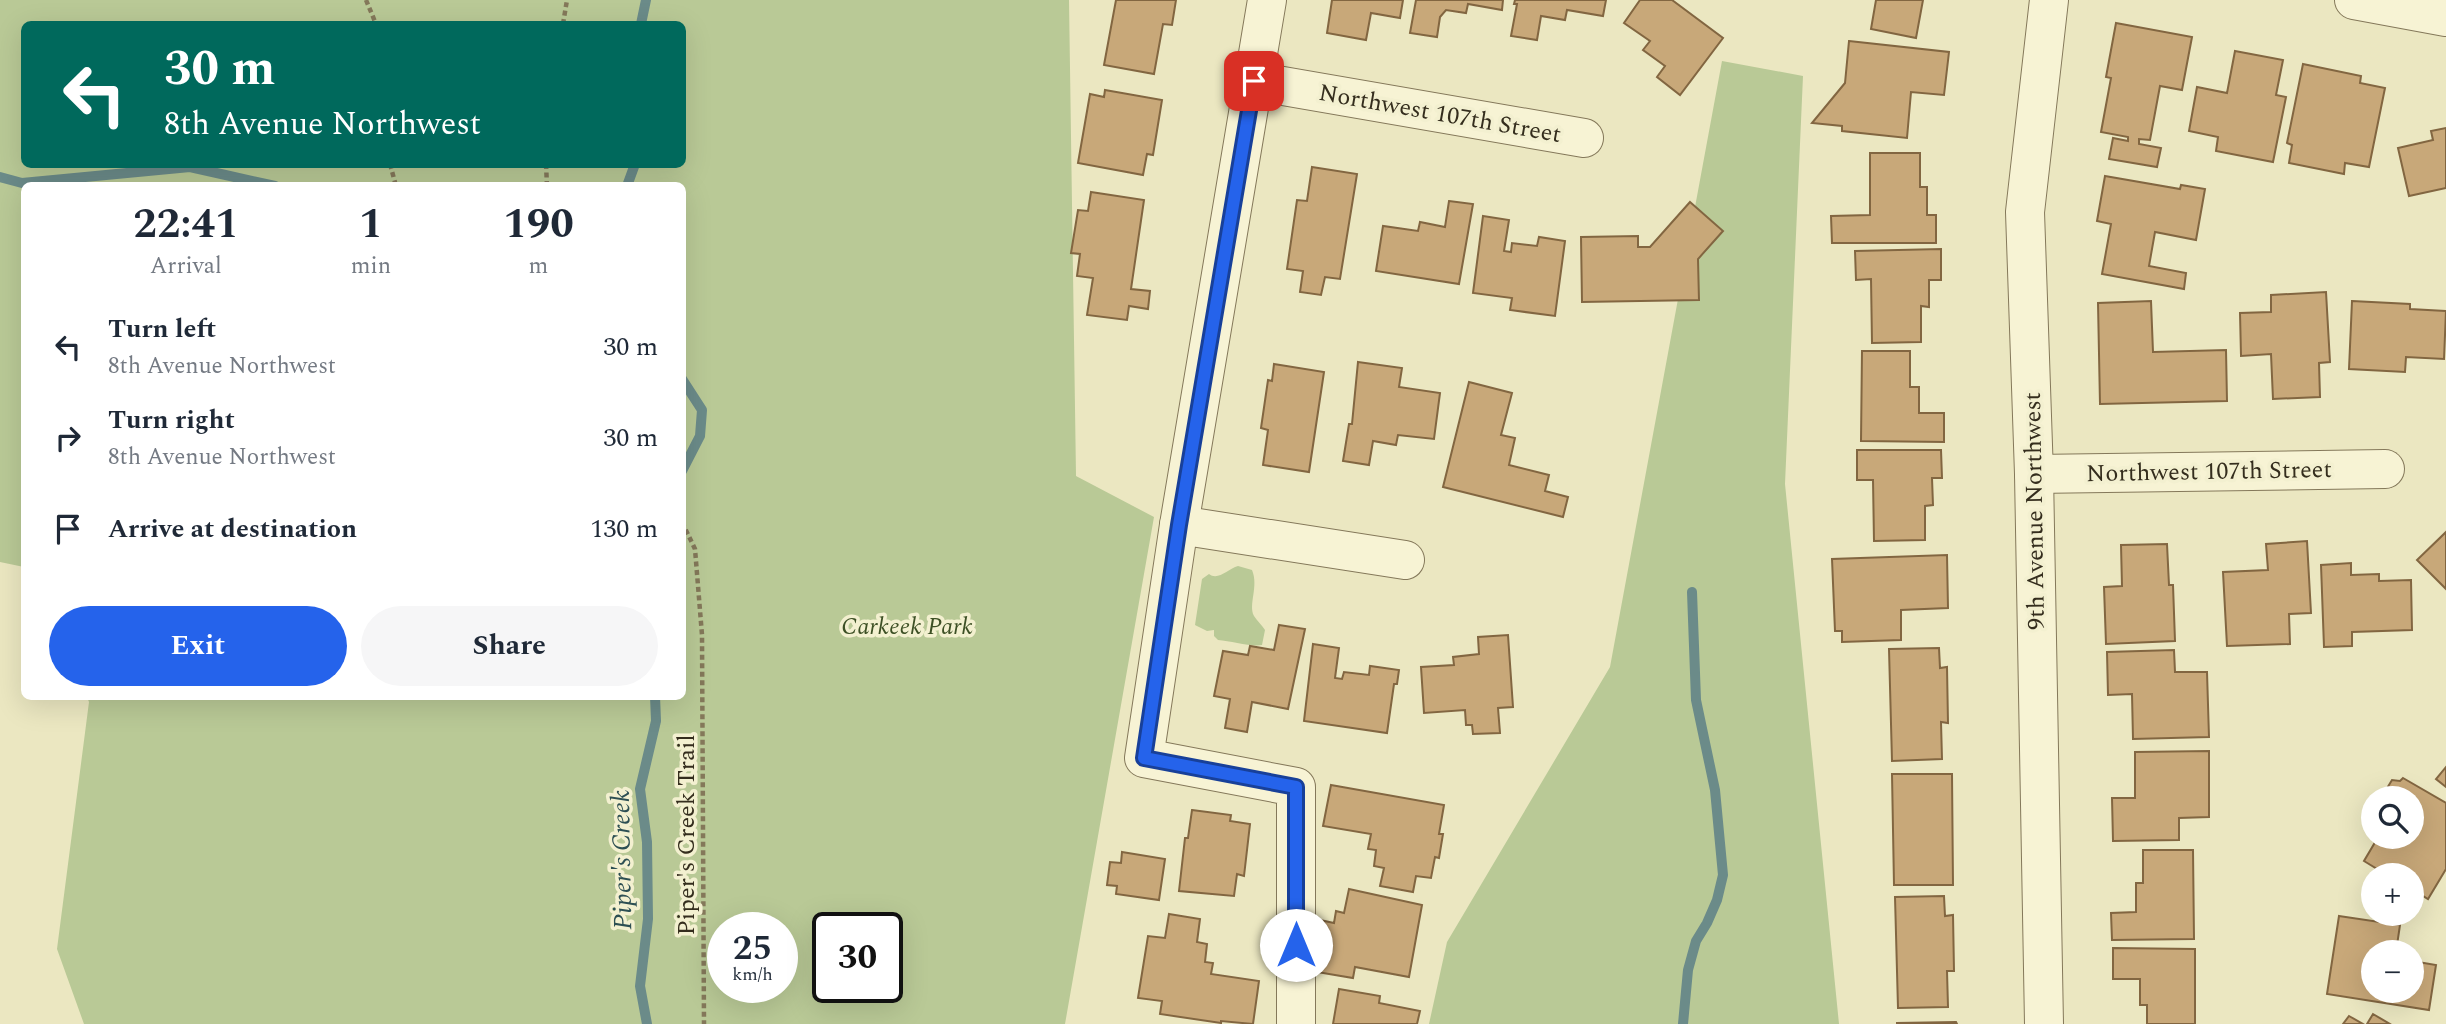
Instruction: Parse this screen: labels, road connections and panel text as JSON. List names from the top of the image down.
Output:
{
  "streets": {
    "street": ["Northwest 107th Street", "9th Avenue Northwest"],
    "path": ["Piper's Creek Trail"]
  },
  "crossings": [
    ["Northwest 107th Street", "9th Avenue Northwest"]
  ],
  "water": ["Piper's Creek"],
  "parks": ["Carkeek Park"],
  "page": {
    "turn": ["30 m", "8th Avenue Northwest"],
    "eta": [
      "22:41",
      "Arrival",
      "1",
      "min",
      "190",
      "m"
    ],
    "list": [
      {
        "name": "Turn left",
        "note": "8th Avenue Northwest",
        "value": "30 m"
      },
      {
        "name": "Turn right",
        "note": "8th Avenue Northwest",
        "value": "30 m"
      },
      {
        "name": "Arrive at destination",
        "value": "130 m"
      }
    ],
    "buttons": ["Exit", "Share"],
    "map_buttons": ["+", "−"],
    "speed": "25 km/h",
    "limit": "30"
  }
}
